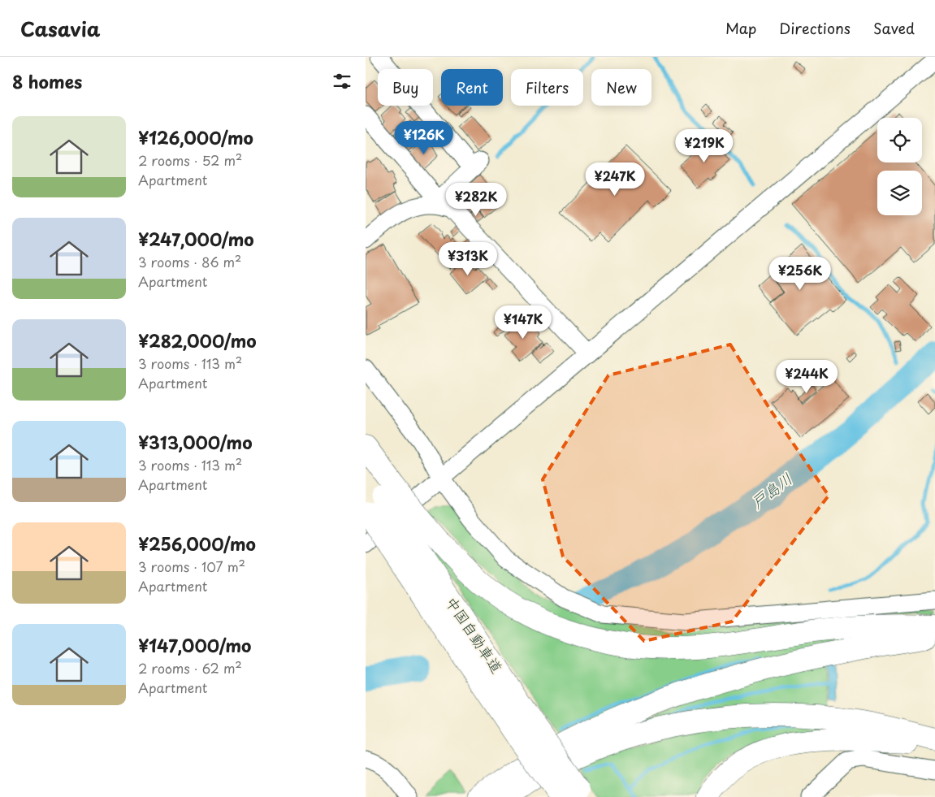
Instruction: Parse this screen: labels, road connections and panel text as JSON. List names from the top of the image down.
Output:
{
  "streets": {
    "highway": ["中国自動車道"]
  },
  "water": ["戸島川"],
  "page": {
    "header": "Casavia",
    "nav": ["Map", "Directions", "Saved"],
    "heading": "8 homes",
    "chip": [
      "Buy",
      "Rent",
      "Filters",
      "New"
    ],
    "list": [
      {
        "name": "¥126,000/mo",
        "note": "2 rooms · 52 m² · Apartment"
      },
      {
        "name": "¥247,000/mo",
        "note": "3 rooms · 86 m² · Apartment"
      },
      {
        "name": "¥282,000/mo",
        "note": "3 rooms · 113 m² · Apartment"
      },
      {
        "name": "¥313,000/mo",
        "note": "3 rooms · 113 m² · Apartment"
      },
      {
        "name": "¥256,000/mo",
        "note": "3 rooms · 107 m² · Apartment"
      },
      {
        "name": "¥147,000/mo",
        "note": "2 rooms · 62 m² · Apartment"
      }
    ],
    "price": [
      "¥126K",
      "¥219K",
      "¥247K",
      "¥282K",
      "¥313K",
      "¥256K",
      "¥147K",
      "¥244K"
    ]
  }
}
